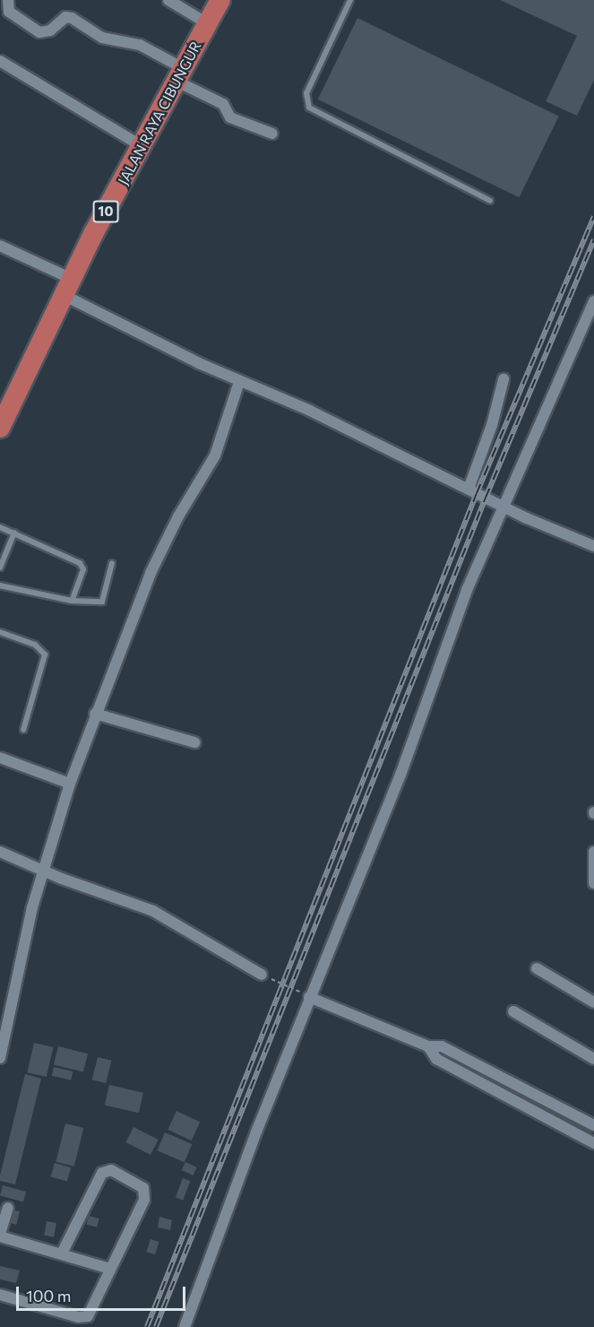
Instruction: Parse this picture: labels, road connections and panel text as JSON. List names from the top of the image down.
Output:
{
  "streets": {
    "highway": ["JALAN RAYA CIBUNGUR", "10"]
  },
  "scale_bar": "100 m"
}
